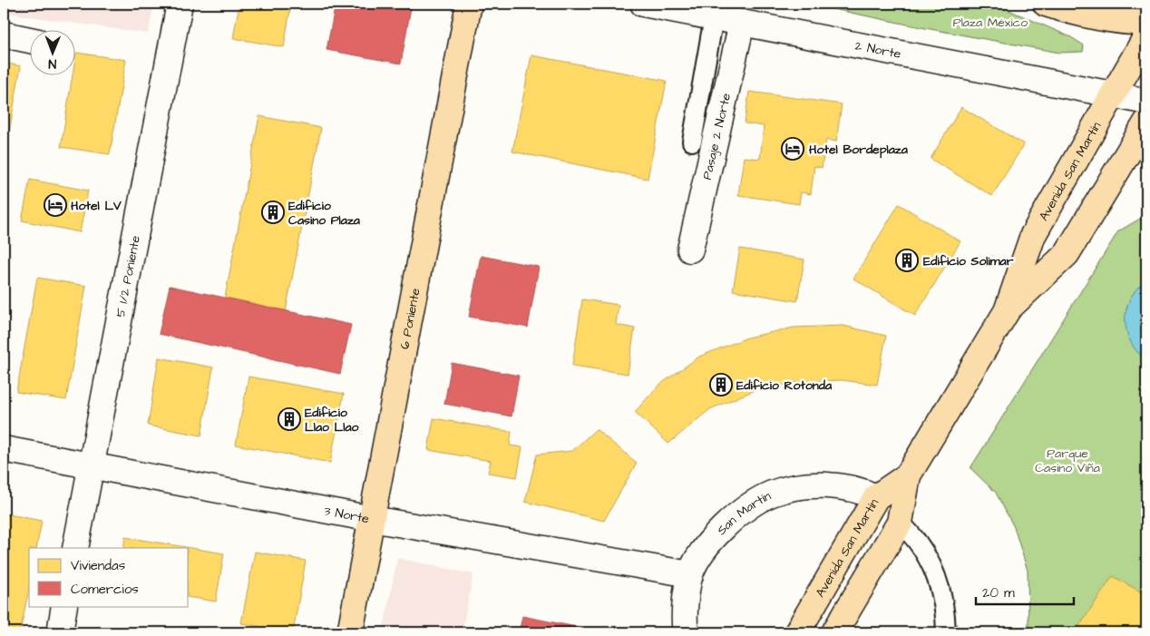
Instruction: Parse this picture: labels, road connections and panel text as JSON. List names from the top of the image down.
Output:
{
  "streets": {
    "main road": ["Avenida San Martín", "6 Poniente"],
    "street": [
      "2 Norte",
      "Pasaje 2 Norte",
      "5 1/2 Poniente",
      "3 Norte",
      "San Martín"
    ]
  },
  "crossings": [
    ["2 Norte", "Pasaje 2 Norte"],
    ["2 Norte", "Avenida San Martín"],
    ["Avenida San Martín", "San Martín"],
    ["5 1/2 Poniente", "3 Norte"],
    ["6 Poniente", "3 Norte"],
    ["3 Norte", "San Martín"]
  ],
  "parks": ["Plaza México", "Parque Casino Viña"],
  "places": {
    "hotel": ["Hotel Bordeplaza", "Hotel LV"],
    "building": [
      "Edificio Casino Plaza",
      "Edificio Solimar",
      "Edificio Rotonda",
      "Edificio Llao Llao"
    ]
  },
  "legend": ["Viviendas", "Comercios"],
  "scale_bar": "20 m",
  "north": "bottom"
}
